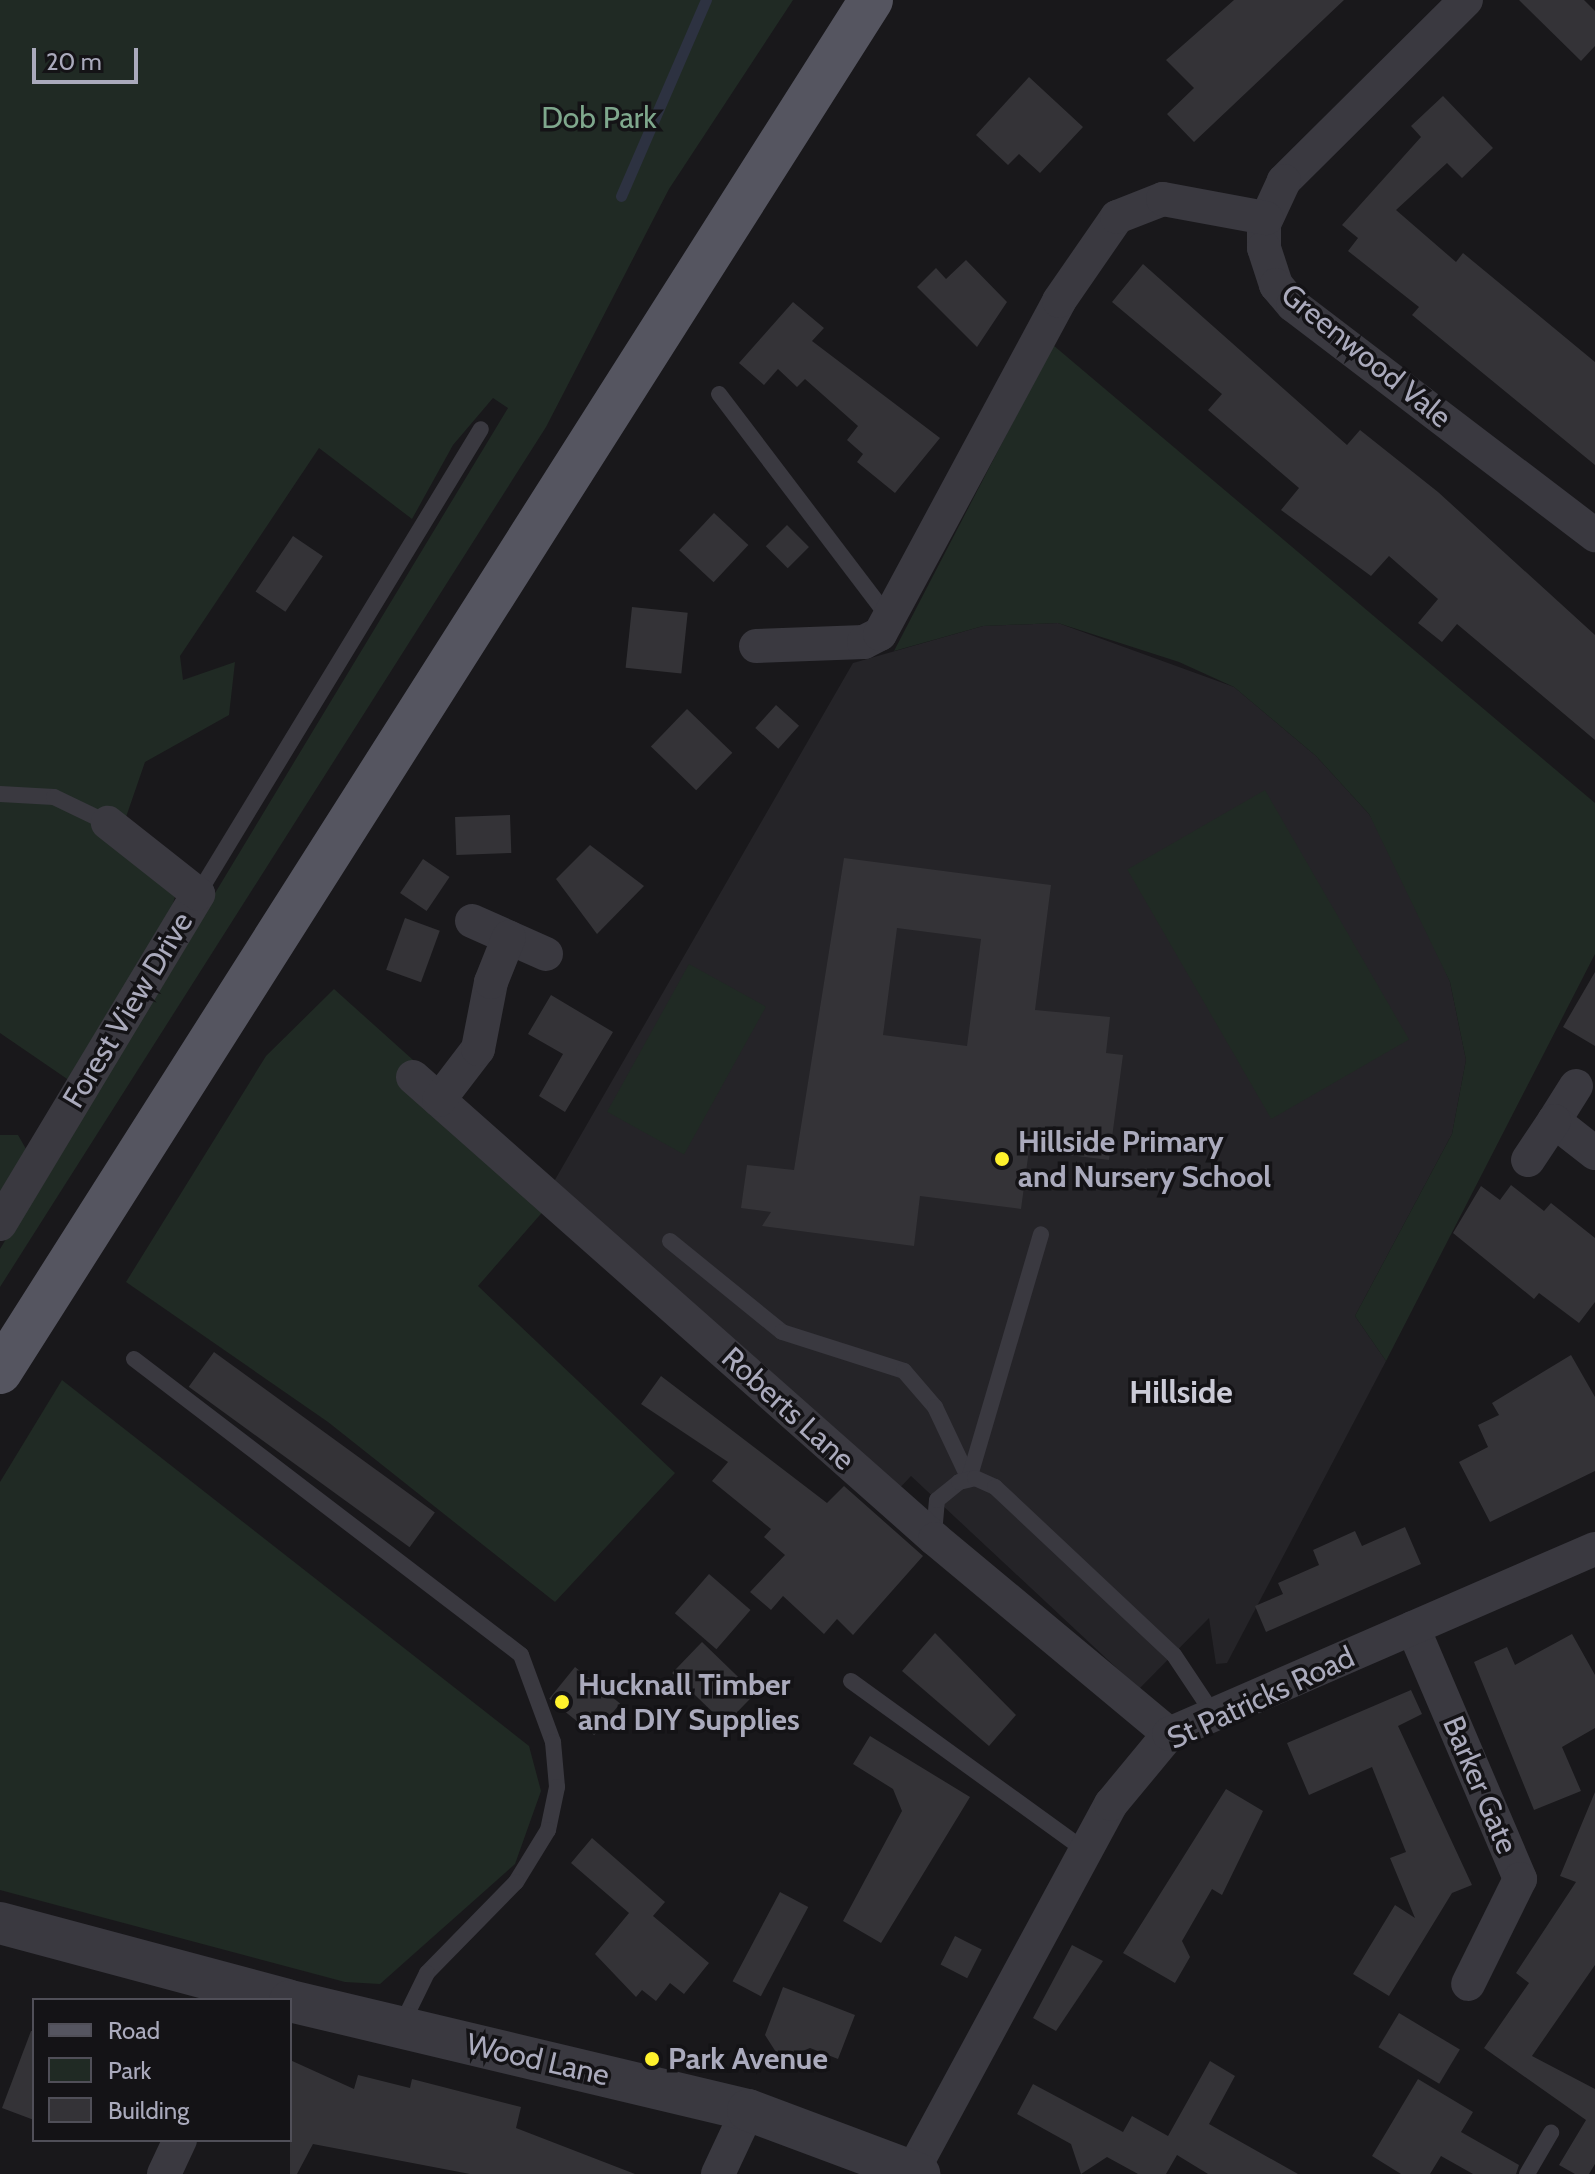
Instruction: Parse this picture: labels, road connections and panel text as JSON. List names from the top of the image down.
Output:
{
  "streets": {
    "street": [
      "Greenwood Vale",
      "Forest View Drive",
      "Roberts Lane",
      "St Patricks Road",
      "Barker Gate",
      "Wood Lane"
    ]
  },
  "crossings": [
    ["Roberts Lane", "St Patricks Road"],
    ["St Patricks Road", "Barker Gate"],
    ["St Patricks Road", "Wood Lane"]
  ],
  "districts": ["Hillside"],
  "parks": ["Dob Park"],
  "places": ["Hillside Primary and Nursery School", "Hucknall Timber and DIY Supplies", "Park Avenue"],
  "legend": ["Road", "Park", "Building"],
  "scale_bar": "20 m"
}
